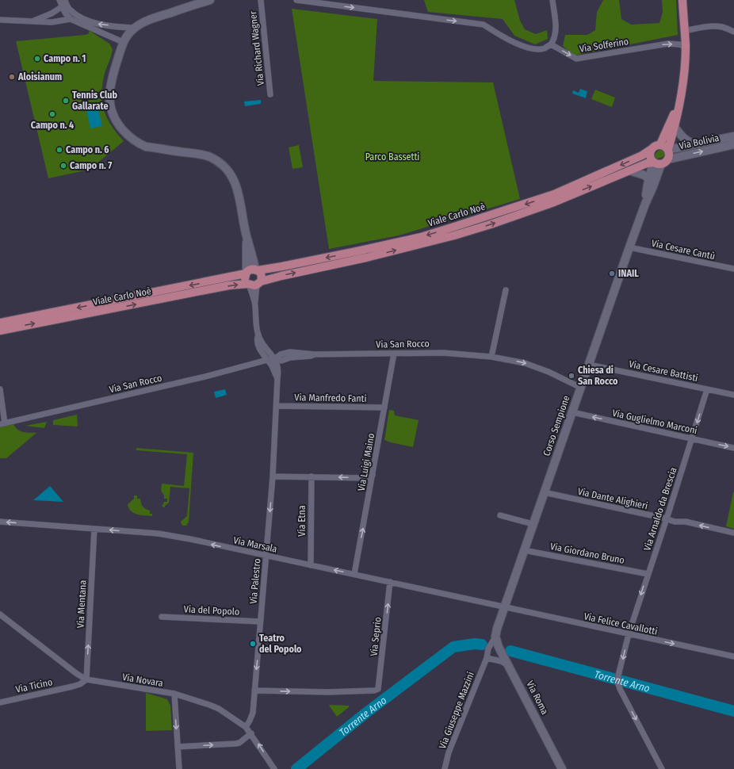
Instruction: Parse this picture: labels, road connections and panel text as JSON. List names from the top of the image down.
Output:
{
  "streets": {
    "main road": ["Viale Carlo Noè"],
    "street": [
      "Via Solferino",
      "Via Richard Wagner",
      "Via Bolivia",
      "Via Cesare Cantù",
      "Via San Rocco",
      "Via Cesare Battisti",
      "Via Manfredo Fanti",
      "Via Guglielmo Marconi",
      "Corso Sempione",
      "Via Luigi Maino",
      "Via Dante Alighieri",
      "Via Arnaldo da Brescia",
      "Via Etna",
      "Via Marsala",
      "Via Giordano Bruno",
      "Via Palestro",
      "Via Mentana",
      "Via del Popolo",
      "Via Felice Cavallotti",
      "Via Seprio",
      "Via Novara",
      "Via Ticino",
      "Via Roma",
      "Via Giuseppe Mazzini"
    ]
  },
  "crossings": [
    ["Via Bolivia", "Viale Carlo Noè"],
    ["Via Bolivia", "Corso Sempione"],
    ["Viale Carlo Noè", "Corso Sempione"],
    ["Viale Carlo Noè", "Via Palestro"],
    ["Via Cesare Cantù", "Corso Sempione"],
    ["Via San Rocco", "Corso Sempione"],
    ["Via San Rocco", "Via Luigi Maino"],
    ["Via San Rocco", "Via Palestro"],
    ["Via Cesare Battisti", "Corso Sempione"],
    ["Via Cesare Battisti", "Via Arnaldo da Brescia"],
    ["Via Manfredo Fanti", "Via Luigi Maino"],
    ["Via Manfredo Fanti", "Via Palestro"],
    ["Via Guglielmo Marconi", "Corso Sempione"],
    ["Via Guglielmo Marconi", "Via Arnaldo da Brescia"],
    ["Corso Sempione", "Via Dante Alighieri"],
    ["Corso Sempione", "Via Marsala"],
    ["Corso Sempione", "Via Giordano Bruno"],
    ["Corso Sempione", "Via Felice Cavallotti"],
    ["Corso Sempione", "Via Roma"],
    ["Corso Sempione", "Via Giuseppe Mazzini"],
    ["Via Luigi Maino", "Via Marsala"],
    ["Via Dante Alighieri", "Via Arnaldo da Brescia"],
    ["Via Arnaldo da Brescia", "Via Giordano Bruno"],
    ["Via Arnaldo da Brescia", "Via Felice Cavallotti"],
    ["Via Etna", "Via Marsala"],
    ["Via Marsala", "Via Palestro"],
    ["Via Marsala", "Via Mentana"],
    ["Via Marsala", "Via Felice Cavallotti"],
    ["Via Marsala", "Via Seprio"],
    ["Via Palestro", "Via del Popolo"],
    ["Via Palestro", "Via Seprio"],
    ["Via Palestro", "Via Novara"],
    ["Via Mentana", "Via Novara"],
    ["Via Mentana", "Via Ticino"],
    ["Via Novara", "Via Ticino"],
    ["Via Roma", "Via Giuseppe Mazzini"]
  ],
  "one_way": [
    "Via Solferino",
    "Via Luigi Maino",
    "Via Dante Alighieri",
    "Via Arnaldo da Brescia",
    "Via Marsala",
    "Via Mentana",
    "Via Felice Cavallotti"
  ],
  "water": ["Torrente Arno"],
  "parks": ["Parco Bassetti"],
  "places": [
    "Campo n. 1",
    "Aloisianum",
    "Tennis Club Gallarate",
    "Campo n. 4",
    "Campo n. 6",
    "Campo n. 7",
    "INAIL",
    "Chiesa di San Rocco",
    "Teatro del Popolo"
  ]
}
